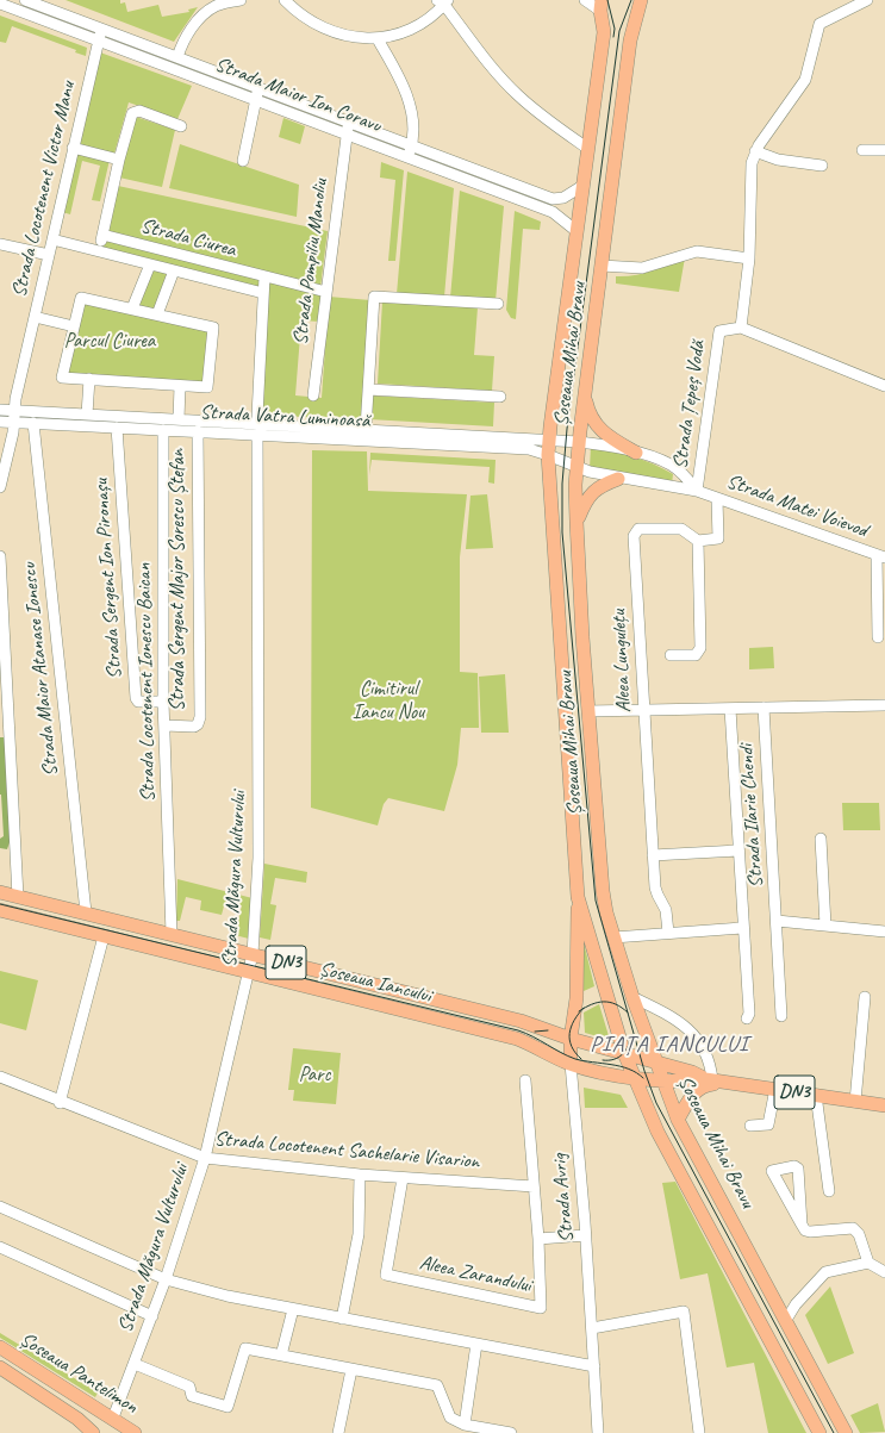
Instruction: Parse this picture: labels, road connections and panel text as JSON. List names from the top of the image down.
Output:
{
  "streets": {
    "main road": [
      "Șoseaua Mihai Bravu",
      "DN3",
      "Șoseaua Iancului",
      "Șoseaua Pantelimon"
    ],
    "street": [
      "Strada Maior Ion Coravu",
      "Strada Locotenent Victor Manu",
      "Strada Ciurea",
      "Strada Pompiliu Manoliu",
      "Strada Țepeș Vodă",
      "Strada Vatra Luminoasă",
      "Strada Matei Voievod",
      "Strada Sergent Ion Pironașu",
      "Strada Sergent Major Sorescu Ștefan",
      "Aleea Lungulețu",
      "Strada Maior Atanase Ionescu",
      "Strada Locotenent Ionescu Baican",
      "Strada Ilarie Chendi",
      "Strada Măgura Vulturului",
      "Strada Locotenent Sachelarie Visarion",
      "Strada Avrig",
      "Aleea Zarandului"
    ]
  },
  "crossings": [
    ["Strada Maior Ion Coravu", "Strada Locotenent Victor Manu"],
    ["Strada Maior Ion Coravu", "Strada Pompiliu Manoliu"],
    ["Strada Maior Ion Coravu", "Șoseaua Mihai Bravu"],
    ["Strada Locotenent Victor Manu", "Strada Ciurea"],
    ["Strada Locotenent Victor Manu", "Strada Vatra Luminoasă"],
    ["Strada Ciurea", "Strada Pompiliu Manoliu"],
    ["Șoseaua Mihai Bravu", "Strada Vatra Luminoasă"],
    ["Șoseaua Mihai Bravu", "Strada Matei Voievod"],
    ["Șoseaua Mihai Bravu", "DN3"],
    ["Strada Țepeș Vodă", "Strada Matei Voievod"],
    ["Strada Vatra Luminoasă", "Strada Matei Voievod"],
    ["Strada Vatra Luminoasă", "Strada Sergent Ion Pironașu"],
    ["Strada Vatra Luminoasă", "Strada Sergent Major Sorescu Ștefan"],
    ["Strada Vatra Luminoasă", "Strada Maior Atanase Ionescu"],
    ["Strada Vatra Luminoasă", "Strada Locotenent Ionescu Baican"],
    ["Strada Vatra Luminoasă", "Strada Măgura Vulturului"],
    ["Strada Sergent Ion Pironașu", "Strada Locotenent Ionescu Baican"],
    ["Strada Sergent Major Sorescu Ștefan", "Strada Locotenent Ionescu Baican"],
    ["Strada Maior Atanase Ionescu", "Șoseaua Iancului"],
    ["Strada Locotenent Ionescu Baican", "Șoseaua Iancului"],
    ["Strada Măgura Vulturului", "Șoseaua Iancului"],
    ["Strada Măgura Vulturului", "Strada Locotenent Sachelarie Visarion"],
    ["Strada Măgura Vulturului", "Șoseaua Pantelimon"],
    ["DN3", "Șoseaua Iancului"],
    ["DN3", "Strada Avrig"],
    ["Șoseaua Iancului", "Strada Avrig"],
    ["Strada Locotenent Sachelarie Visarion", "Aleea Zarandului"]
  ],
  "districts": ["PIAȚA IANCULUI"],
  "parks": ["Parcul Ciurea", "Cimitirul Iancu Nou", "Parc"]
}
